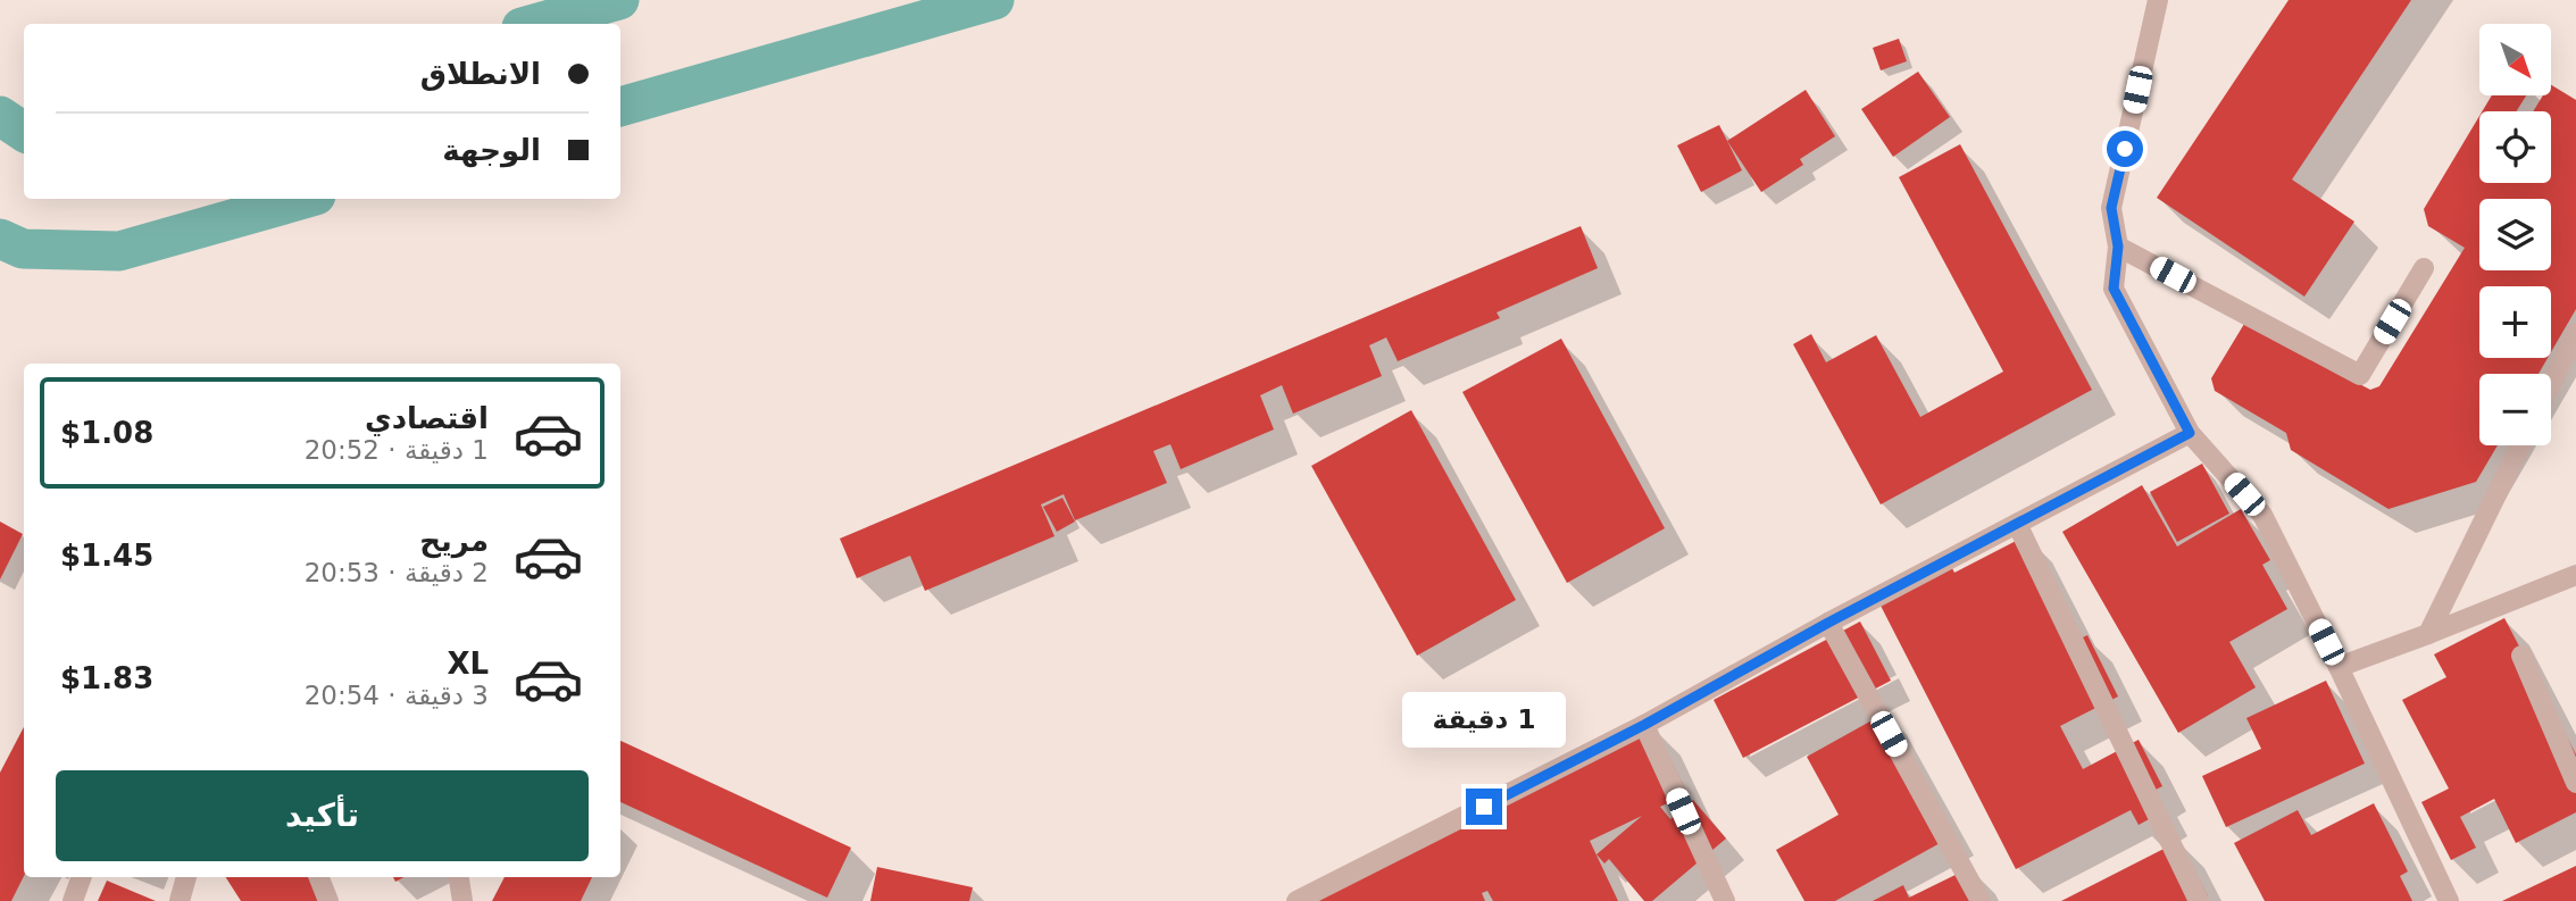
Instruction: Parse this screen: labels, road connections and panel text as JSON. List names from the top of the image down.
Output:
{
  "north": "bottom right",
  "page": {
    "map_buttons": ["+", "−"],
    "banner": ["الانطلاق", "الوجهة"],
    "list": [
      {
        "name": "اقتصادي",
        "note": "1 دقيقة · 20:52",
        "value": "$1.08"
      },
      {
        "name": "مريح",
        "note": "2 دقيقة · 20:53",
        "value": "$1.45"
      },
      {
        "name": "XL",
        "note": "3 دقيقة · 20:54",
        "value": "$1.83"
      }
    ],
    "bubble": "1 دقيقة",
    "buttons": "تأكيد"
  }
}
